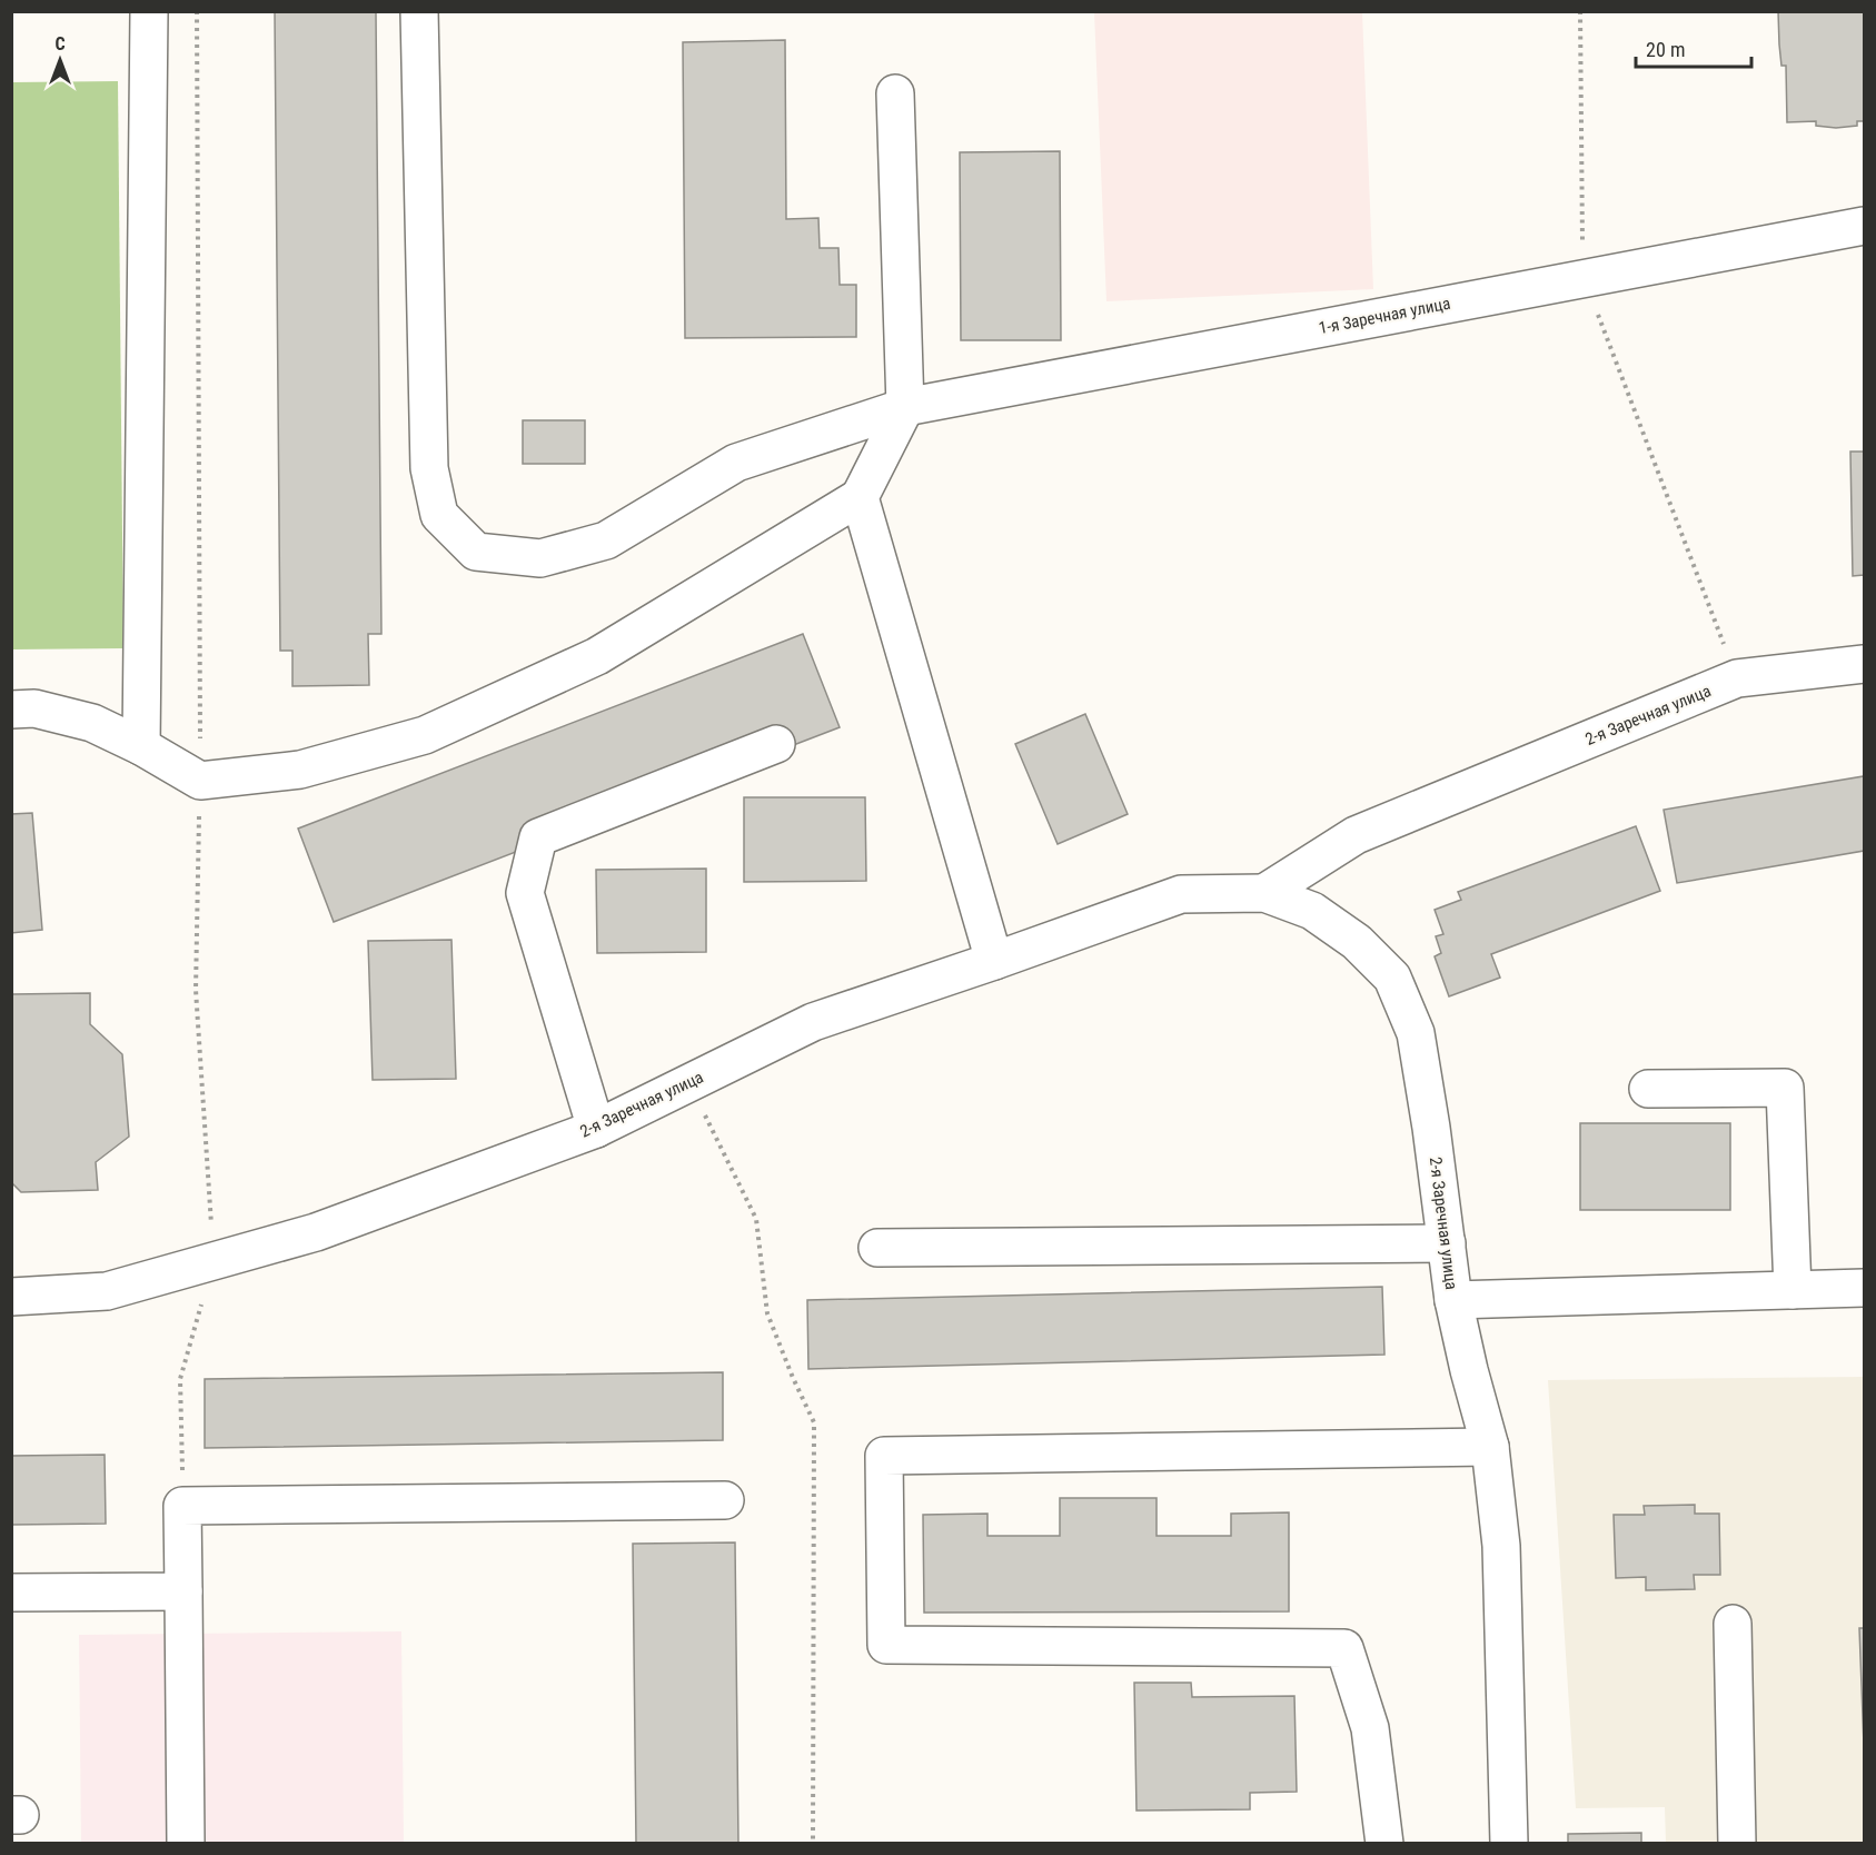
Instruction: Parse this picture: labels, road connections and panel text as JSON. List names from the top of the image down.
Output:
{
  "streets": {
    "street": ["1-я Заречная улица", "2-я Заречная улица"]
  },
  "scale_bar": "20 m",
  "north": "top"
}
